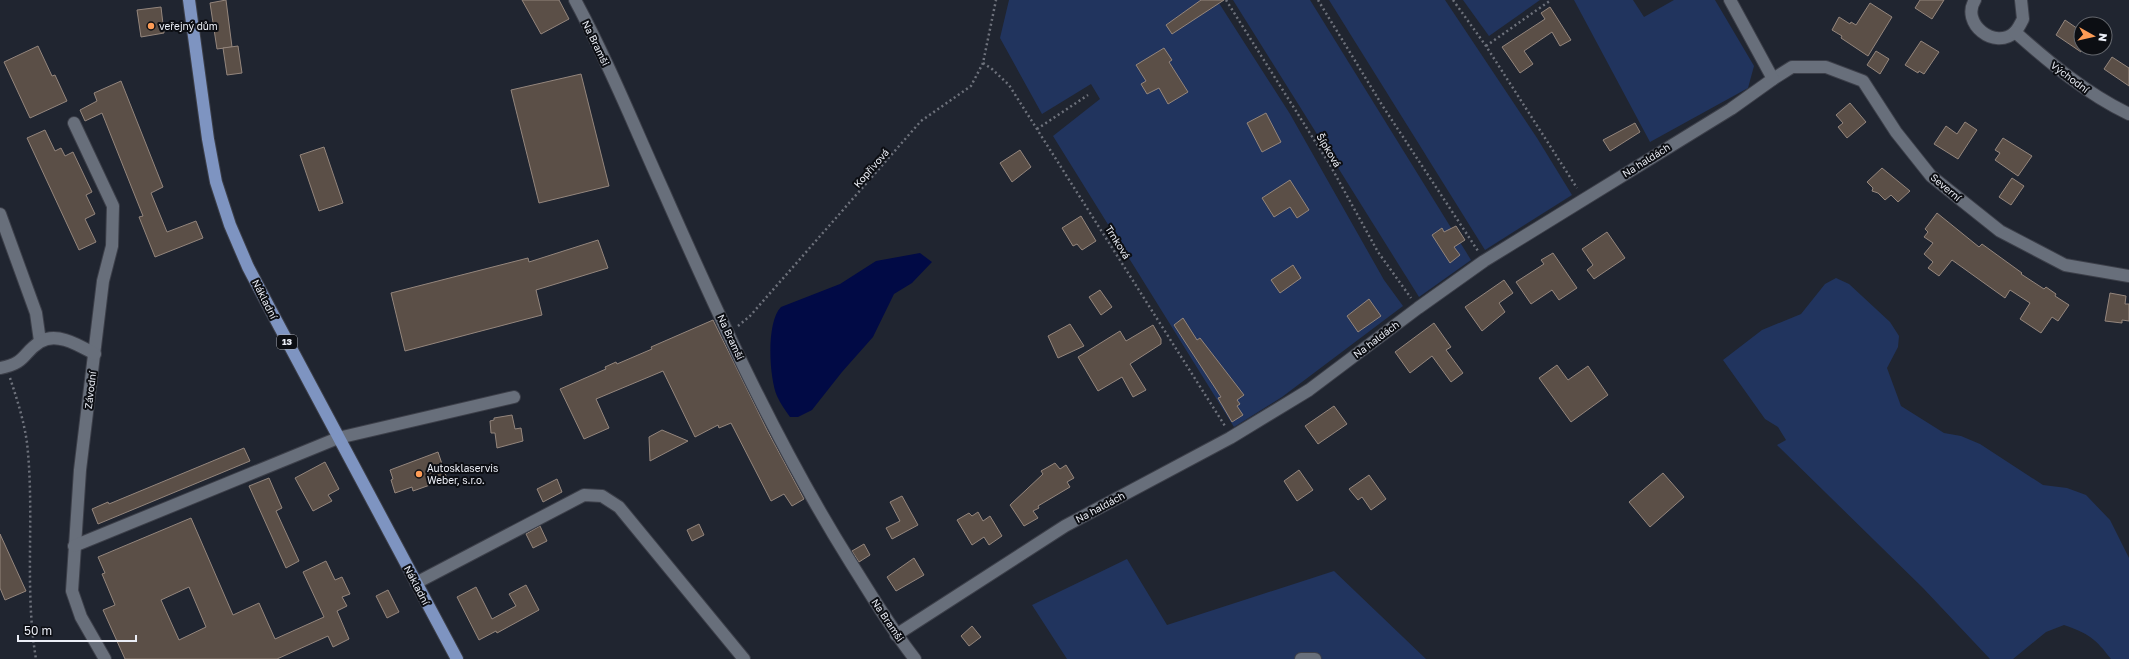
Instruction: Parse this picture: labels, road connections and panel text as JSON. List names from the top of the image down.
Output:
{
  "streets": {
    "main road": ["Nákladní", "13"],
    "street": [
      "Na Bramši",
      "Východní",
      "Na haldách",
      "Severní",
      "Závodní"
    ],
    "path": ["Šípková", "Kopřivová", "Trnková"]
  },
  "crossings": [
    ["Na Bramši", "Na haldách"],
    ["Na Bramši", "Kopřivová"],
    ["Šípková", "Na haldách"],
    ["Na haldách", "Severní"],
    ["Na haldách", "Trnková"],
    ["Kopřivová", "Trnková"]
  ],
  "places": ["veřejný dům", "Autosklaservis Weber, s.r.o."],
  "scale_bar": "50 m",
  "north": "right"
}
